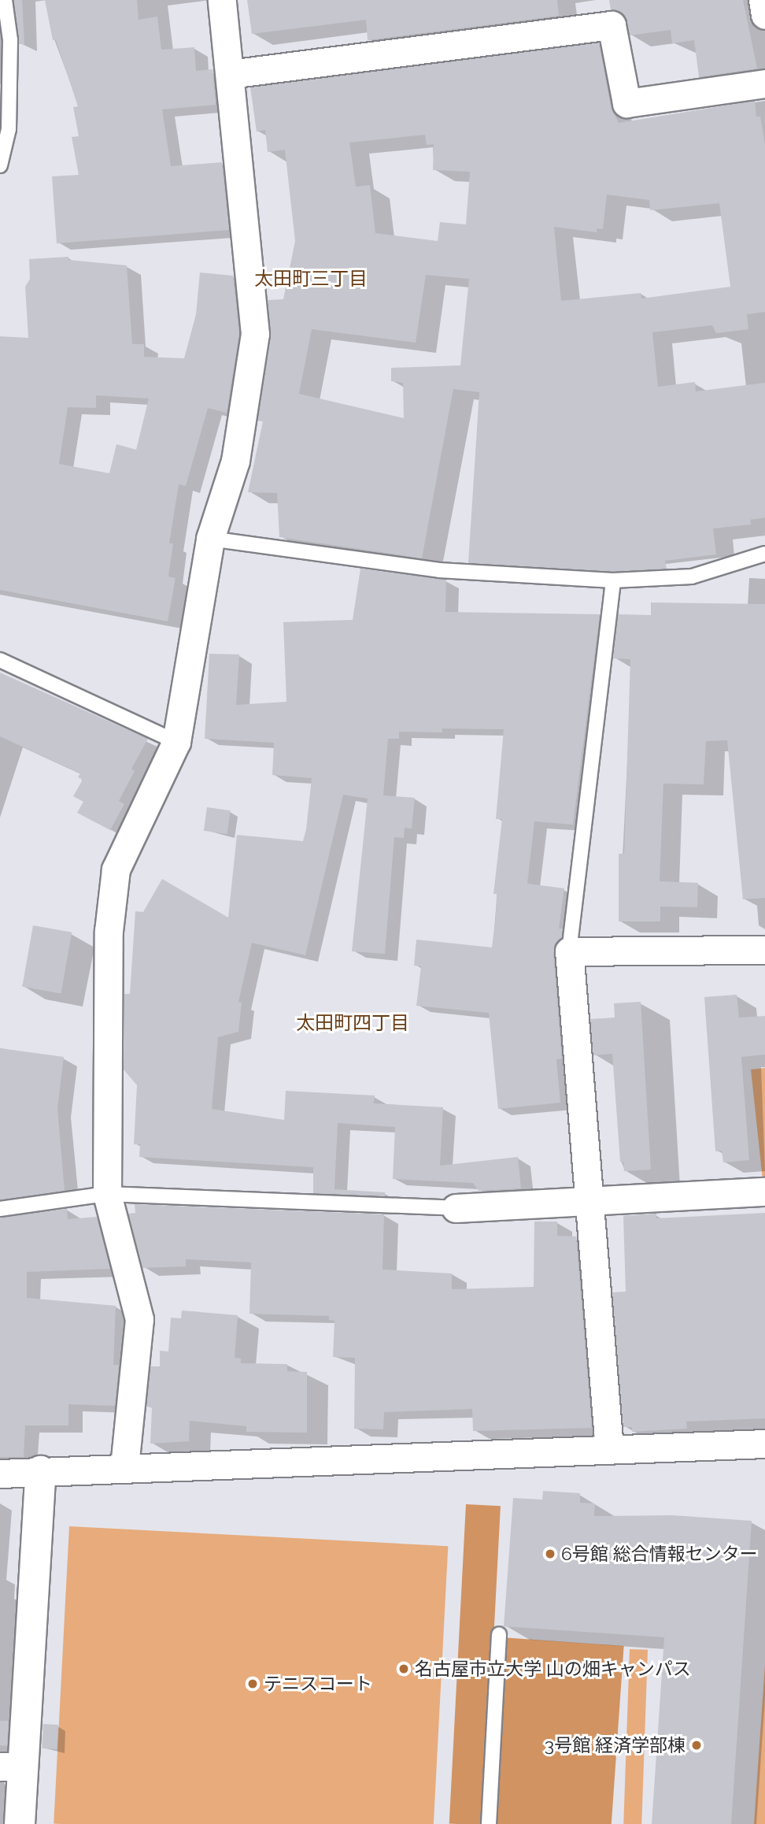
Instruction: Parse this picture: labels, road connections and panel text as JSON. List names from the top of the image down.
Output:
{
  "districts": ["太田町三丁目", "太田町四丁目"],
  "places": [
    "6号館 総合情報センター",
    "名古屋市立大学 山の畑キャンパス",
    "テニスコート",
    "3号館 経済学部棟"
  ]
}
